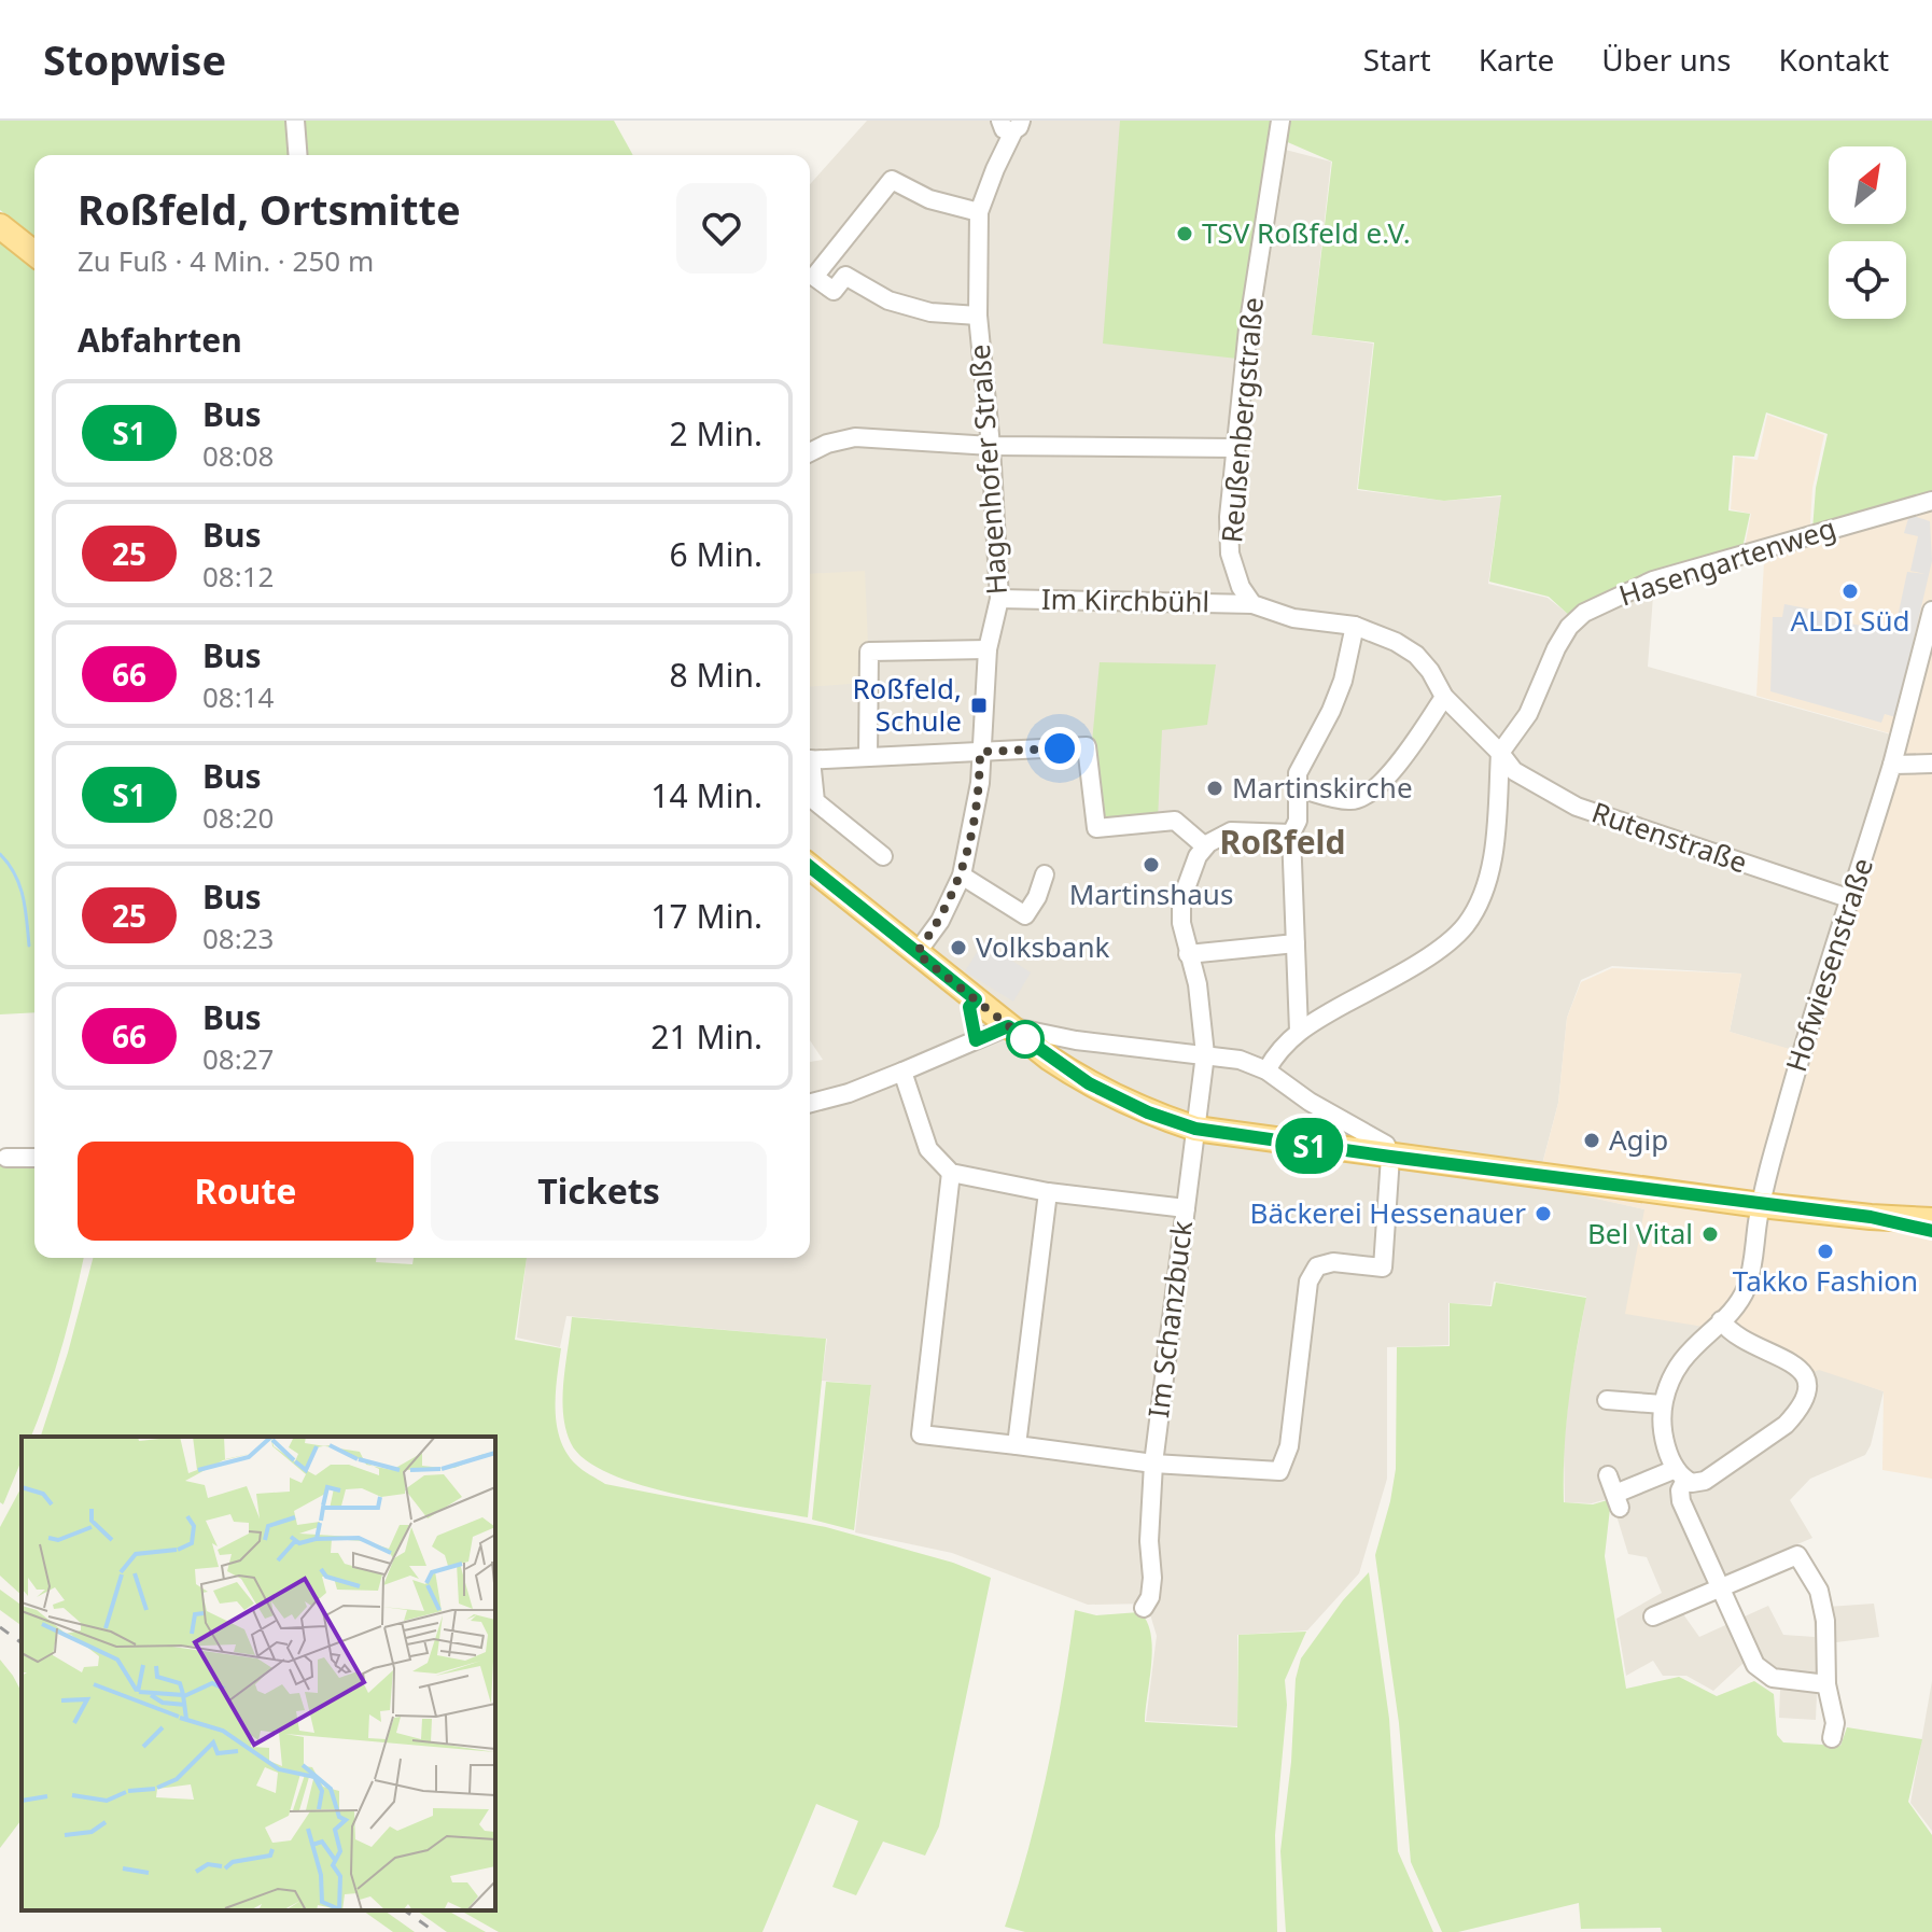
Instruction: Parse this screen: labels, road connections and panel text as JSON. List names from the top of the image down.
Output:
{
  "streets": {
    "street": [
      "Reußenbergstraße",
      "Hagenhofer Straße",
      "Hasengartenweg",
      "Im Kirchbühl",
      "Rutenstraße",
      "Hofwiesenstraße",
      "Im Schanzbuck"
    ]
  },
  "crossings": [
    ["Reußenbergstraße", "Im Kirchbühl"],
    ["Hagenhofer Straße", "Im Kirchbühl"],
    ["Hasengartenweg", "Rutenstraße"],
    ["Rutenstraße", "Hofwiesenstraße"]
  ],
  "districts": ["Roßfeld"],
  "places": {
    "other": [
      "TSV Roßfeld e.V.",
      "ALDI Süd",
      "Martinskirche",
      "Martinshaus",
      "Volksbank",
      "Agip",
      "Bäckerei Hessenauer",
      "Bel Vital",
      "Takko Fashion"
    ],
    "transit": ["Roßfeld, Schule"]
  },
  "lines": ["bus line S1"],
  "north": "top right",
  "page": {
    "header": "Stopwise",
    "nav": [
      "Start",
      "Karte",
      "Über uns",
      "Kontakt"
    ],
    "on_map": "S1",
    "heading": [
      ["Roßfeld, Ortsmitte", "Zu Fuß · 4 Min. · 250 m"],
      "Abfahrten"
    ],
    "list": [
      {
        "mark": "S1",
        "name": "Bus",
        "note": "08:08",
        "value": "2 Min."
      },
      {
        "mark": "25",
        "name": "Bus",
        "note": "08:12",
        "value": "6 Min."
      },
      {
        "mark": "66",
        "name": "Bus",
        "note": "08:14",
        "value": "8 Min."
      },
      {
        "mark": "S1",
        "name": "Bus",
        "note": "08:20",
        "value": "14 Min."
      },
      {
        "mark": "25",
        "name": "Bus",
        "note": "08:23",
        "value": "17 Min."
      },
      {
        "mark": "66",
        "name": "Bus",
        "note": "08:27",
        "value": "21 Min."
      }
    ],
    "buttons": ["Route", "Tickets"]
  }
}
